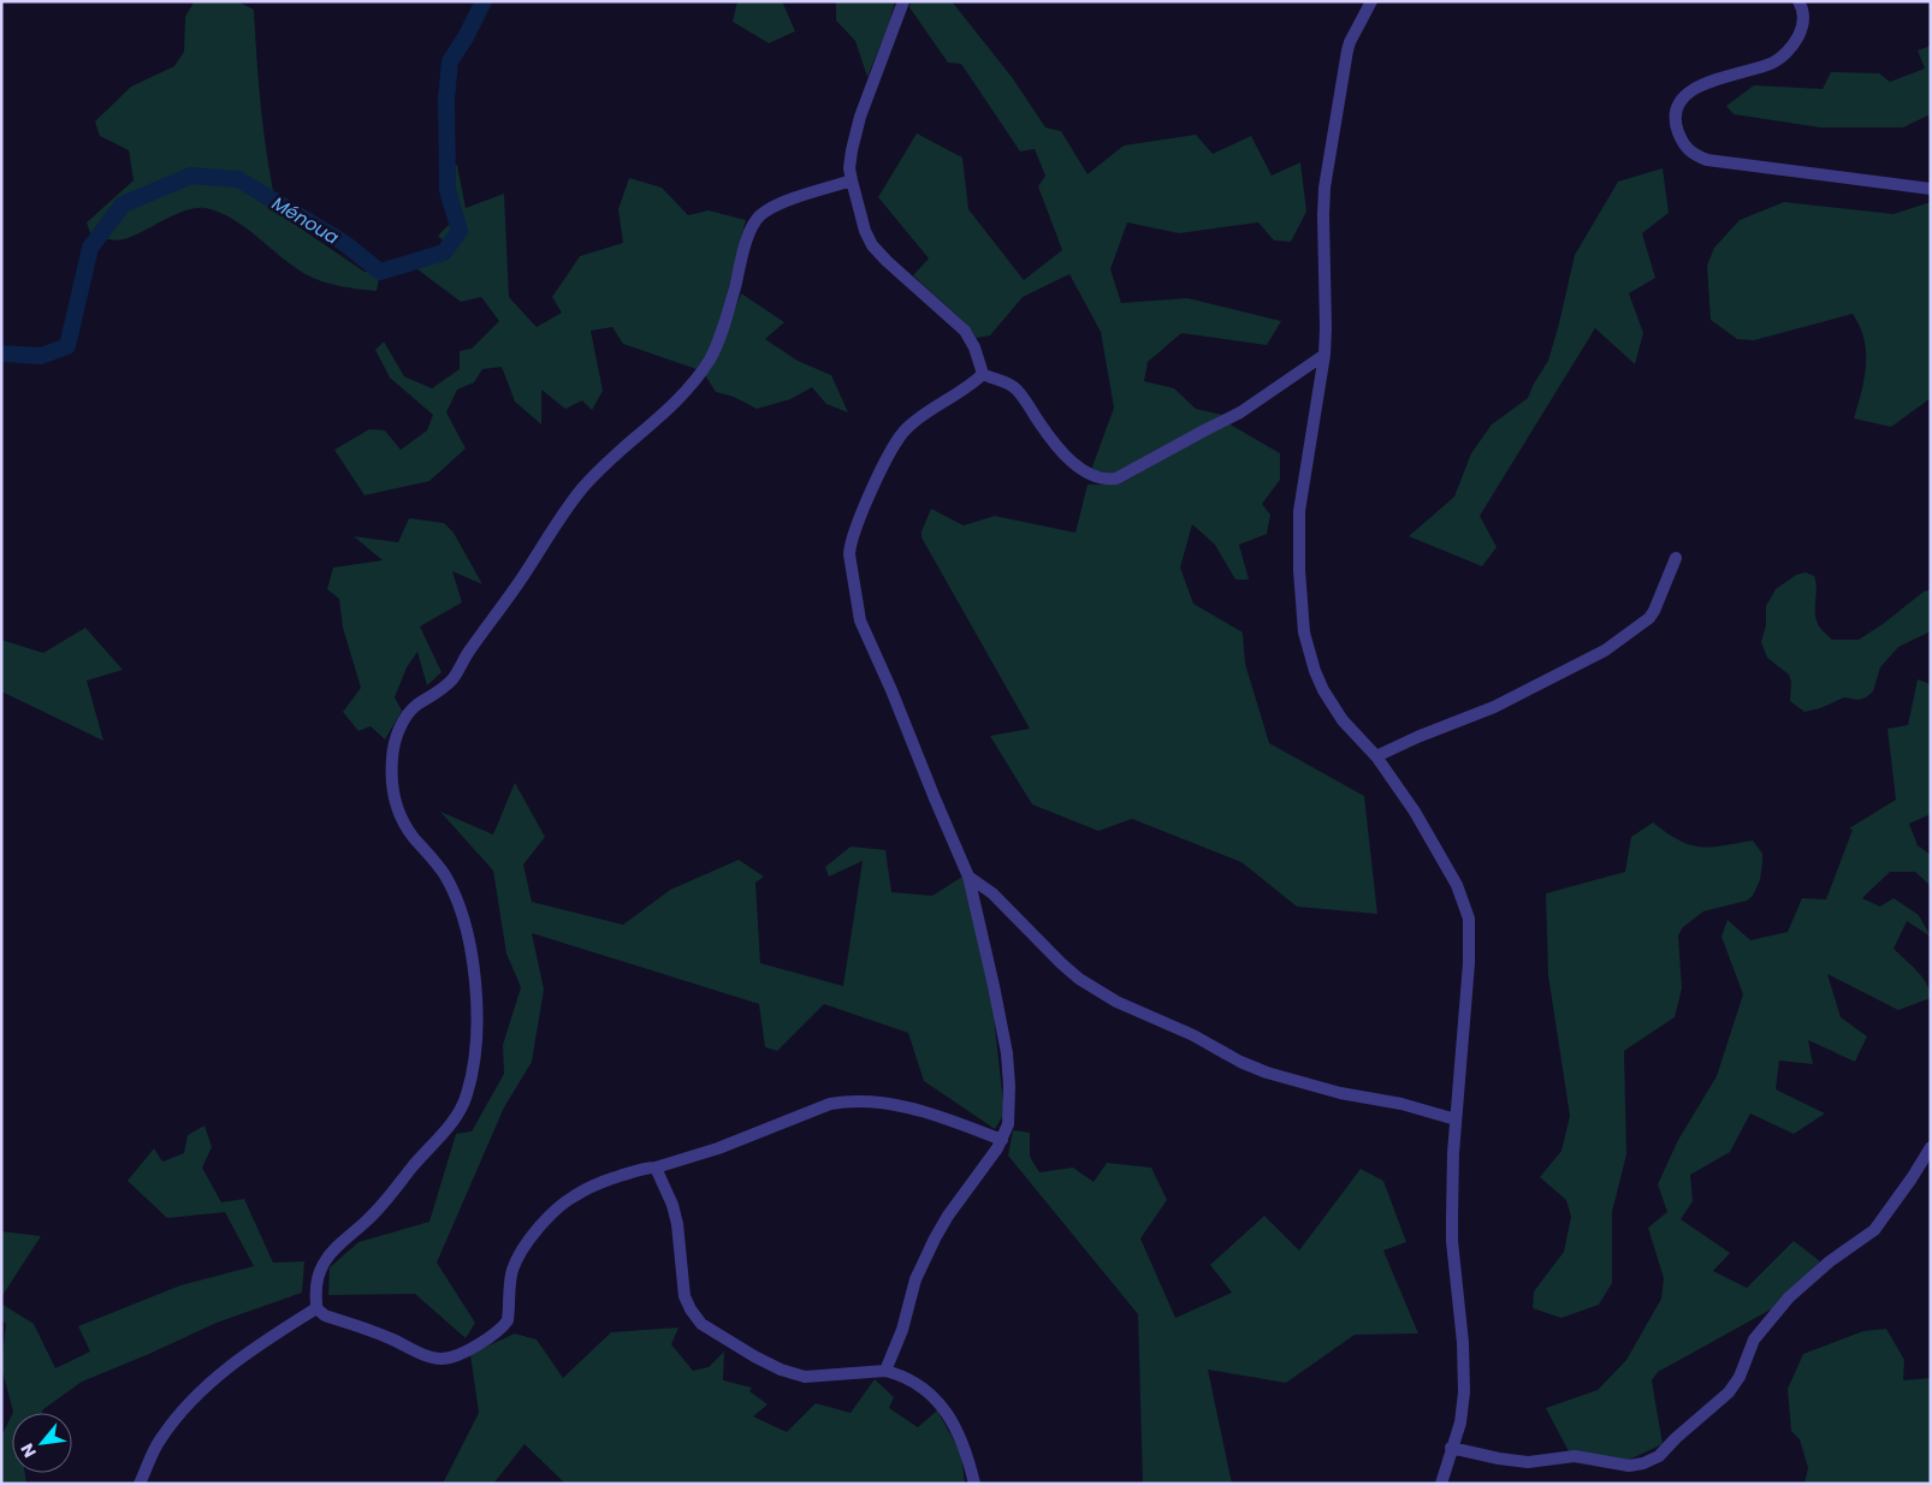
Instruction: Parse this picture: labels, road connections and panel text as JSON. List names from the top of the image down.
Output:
{
  "water": ["Ménoua"],
  "north": "bottom left"
}
